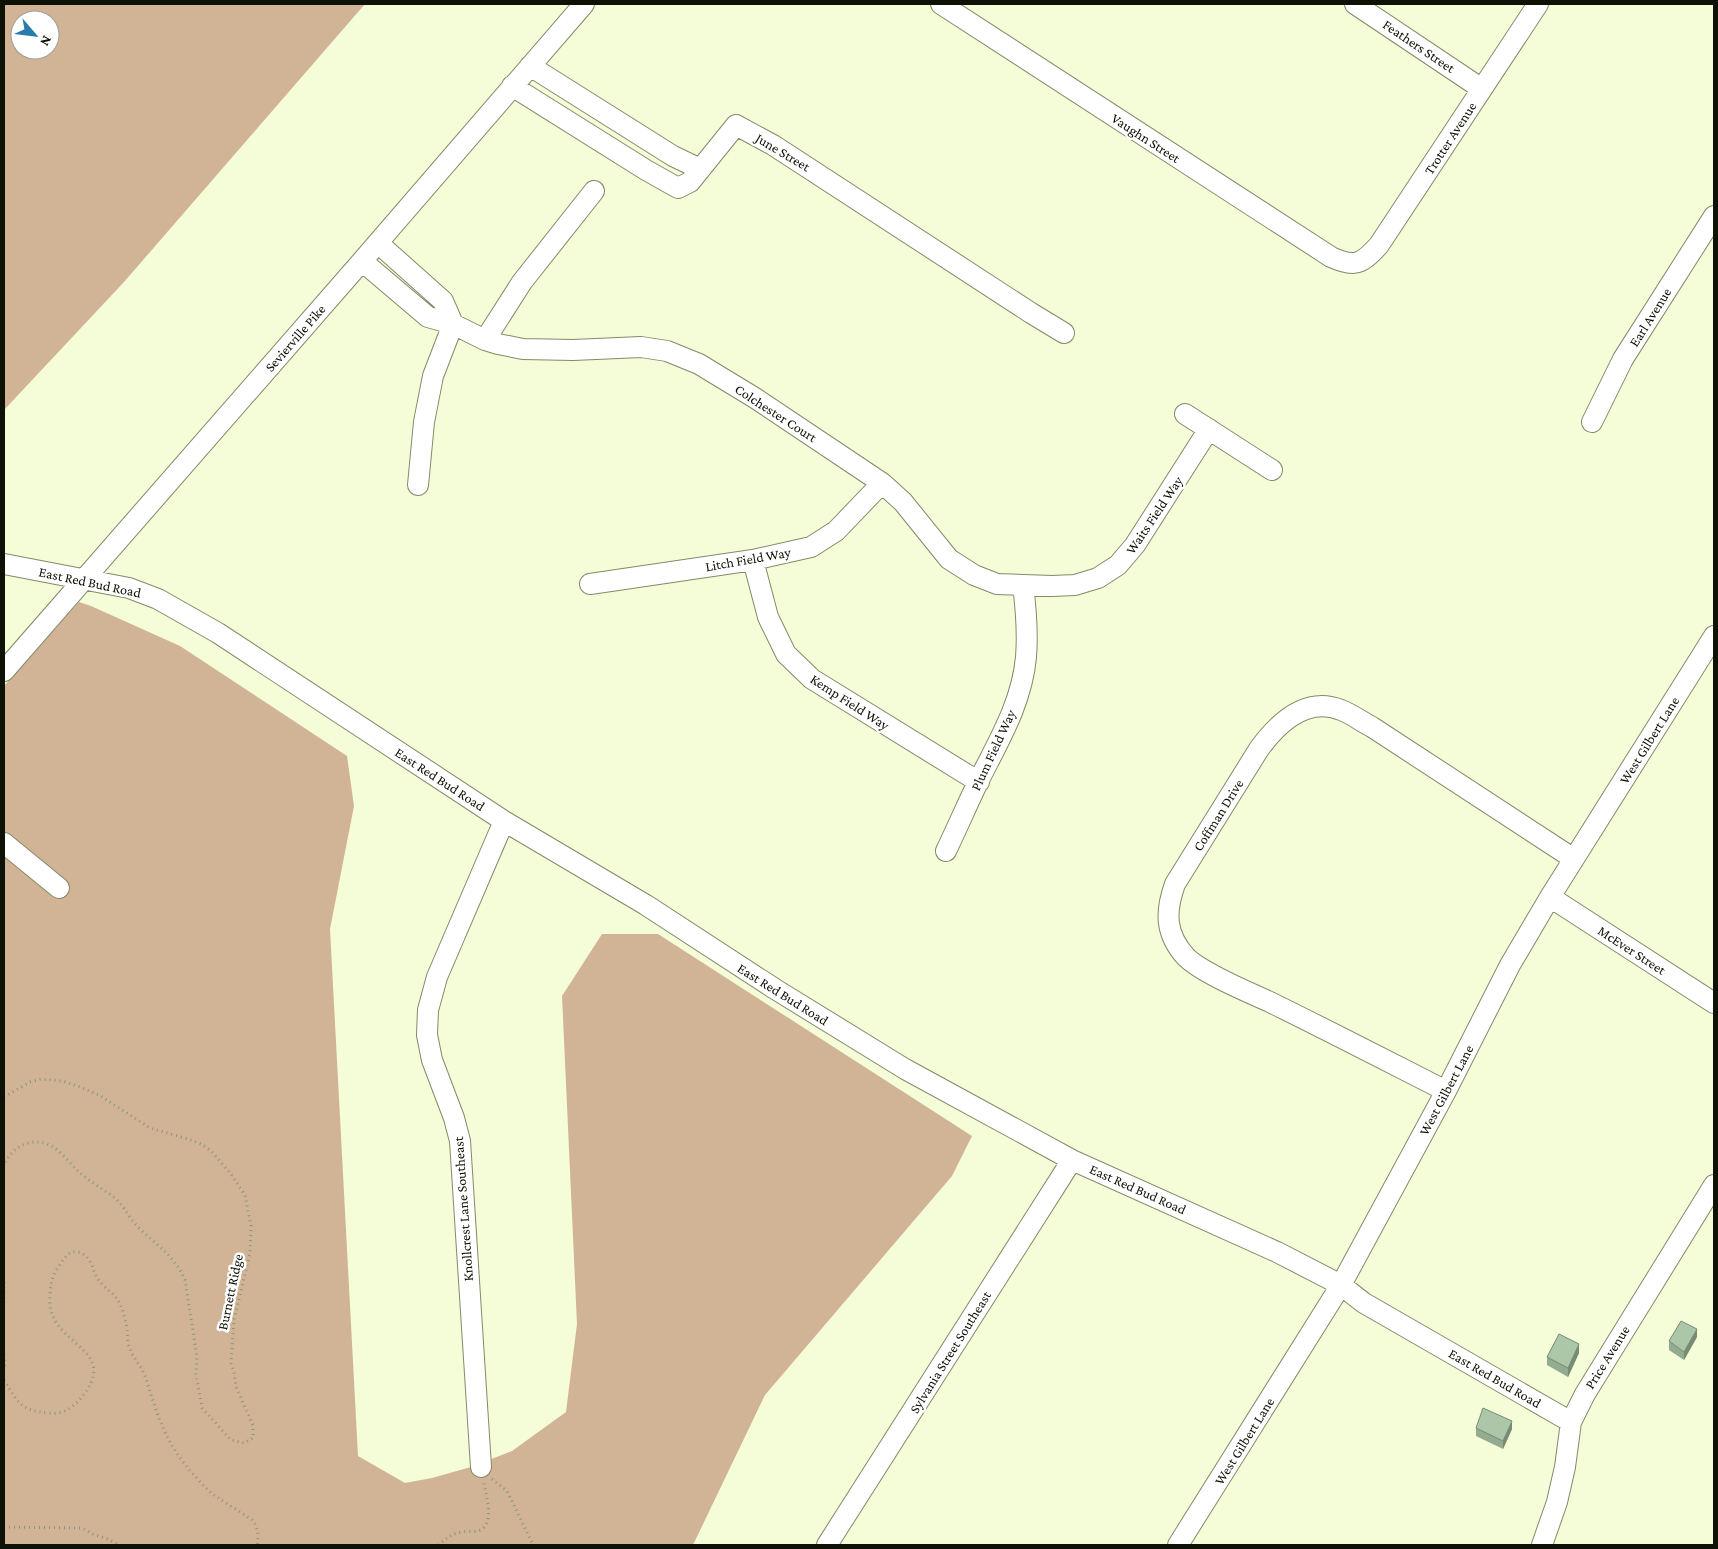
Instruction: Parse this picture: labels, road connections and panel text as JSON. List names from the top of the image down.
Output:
{
  "streets": {
    "street": [
      "Feathers Street",
      "Vaughn Street",
      "Trotter Avenue",
      "June Street",
      "Earl Avenue",
      "Sevierville Pike",
      "Colchester Court",
      "Waits Field Way",
      "Litch Field Way",
      "East Red Bud Road",
      "Kemp Field Way",
      "West Gilbert Lane",
      "Plum Field Way",
      "Coffman Drive",
      "McEver Street",
      "Knollcrest Lane Southeast",
      "Sylvania Street Southeast",
      "Price Avenue"
    ],
    "path": ["Burnett Ridge"]
  },
  "crossings": [
    ["Feathers Street", "Trotter Avenue"],
    ["Vaughn Street", "Trotter Avenue"],
    ["June Street", "Sevierville Pike"],
    ["Sevierville Pike", "Colchester Court"],
    ["Sevierville Pike", "East Red Bud Road"],
    ["Colchester Court", "Waits Field Way"],
    ["Colchester Court", "Litch Field Way"],
    ["Colchester Court", "Plum Field Way"],
    ["Waits Field Way", "Plum Field Way"],
    ["Litch Field Way", "Kemp Field Way"],
    ["East Red Bud Road", "West Gilbert Lane"],
    ["East Red Bud Road", "Knollcrest Lane Southeast"],
    ["East Red Bud Road", "Sylvania Street Southeast"],
    ["East Red Bud Road", "Price Avenue"],
    ["Kemp Field Way", "Plum Field Way"],
    ["West Gilbert Lane", "Coffman Drive"],
    ["West Gilbert Lane", "McEver Street"]
  ],
  "north": "bottom right"
}
